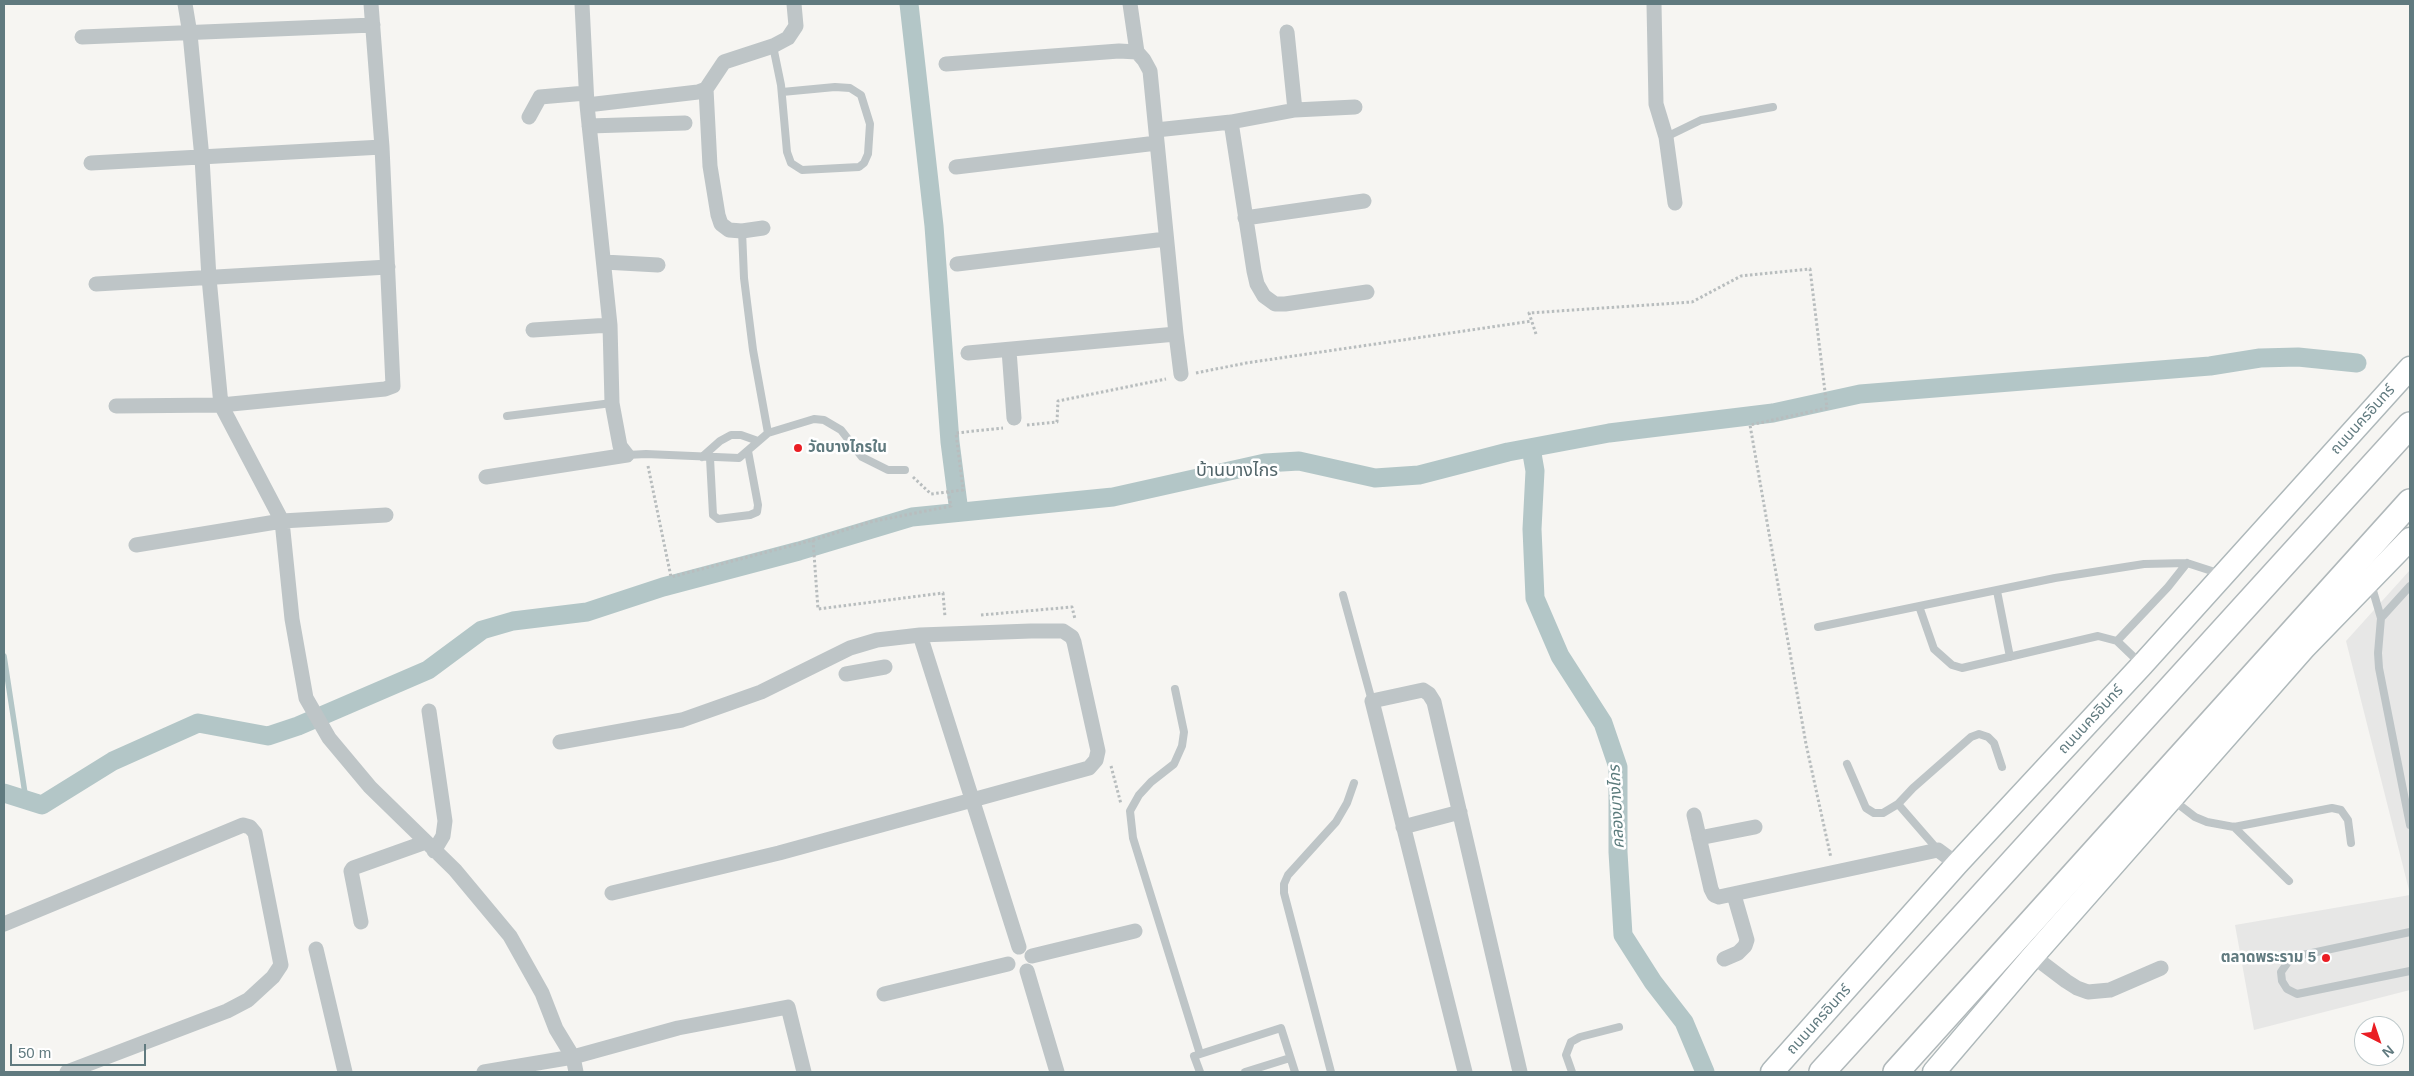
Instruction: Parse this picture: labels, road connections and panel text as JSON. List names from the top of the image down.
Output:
{
  "streets": {
    "main road": ["ถนนนครอินทร์"]
  },
  "districts": ["บ้านบางไกร"],
  "water": ["คลองบางไกร"],
  "places": ["วัดบางไกรใน", "ตลาดพระราม 5"],
  "scale_bar": "50 m",
  "north": "bottom right"
}
